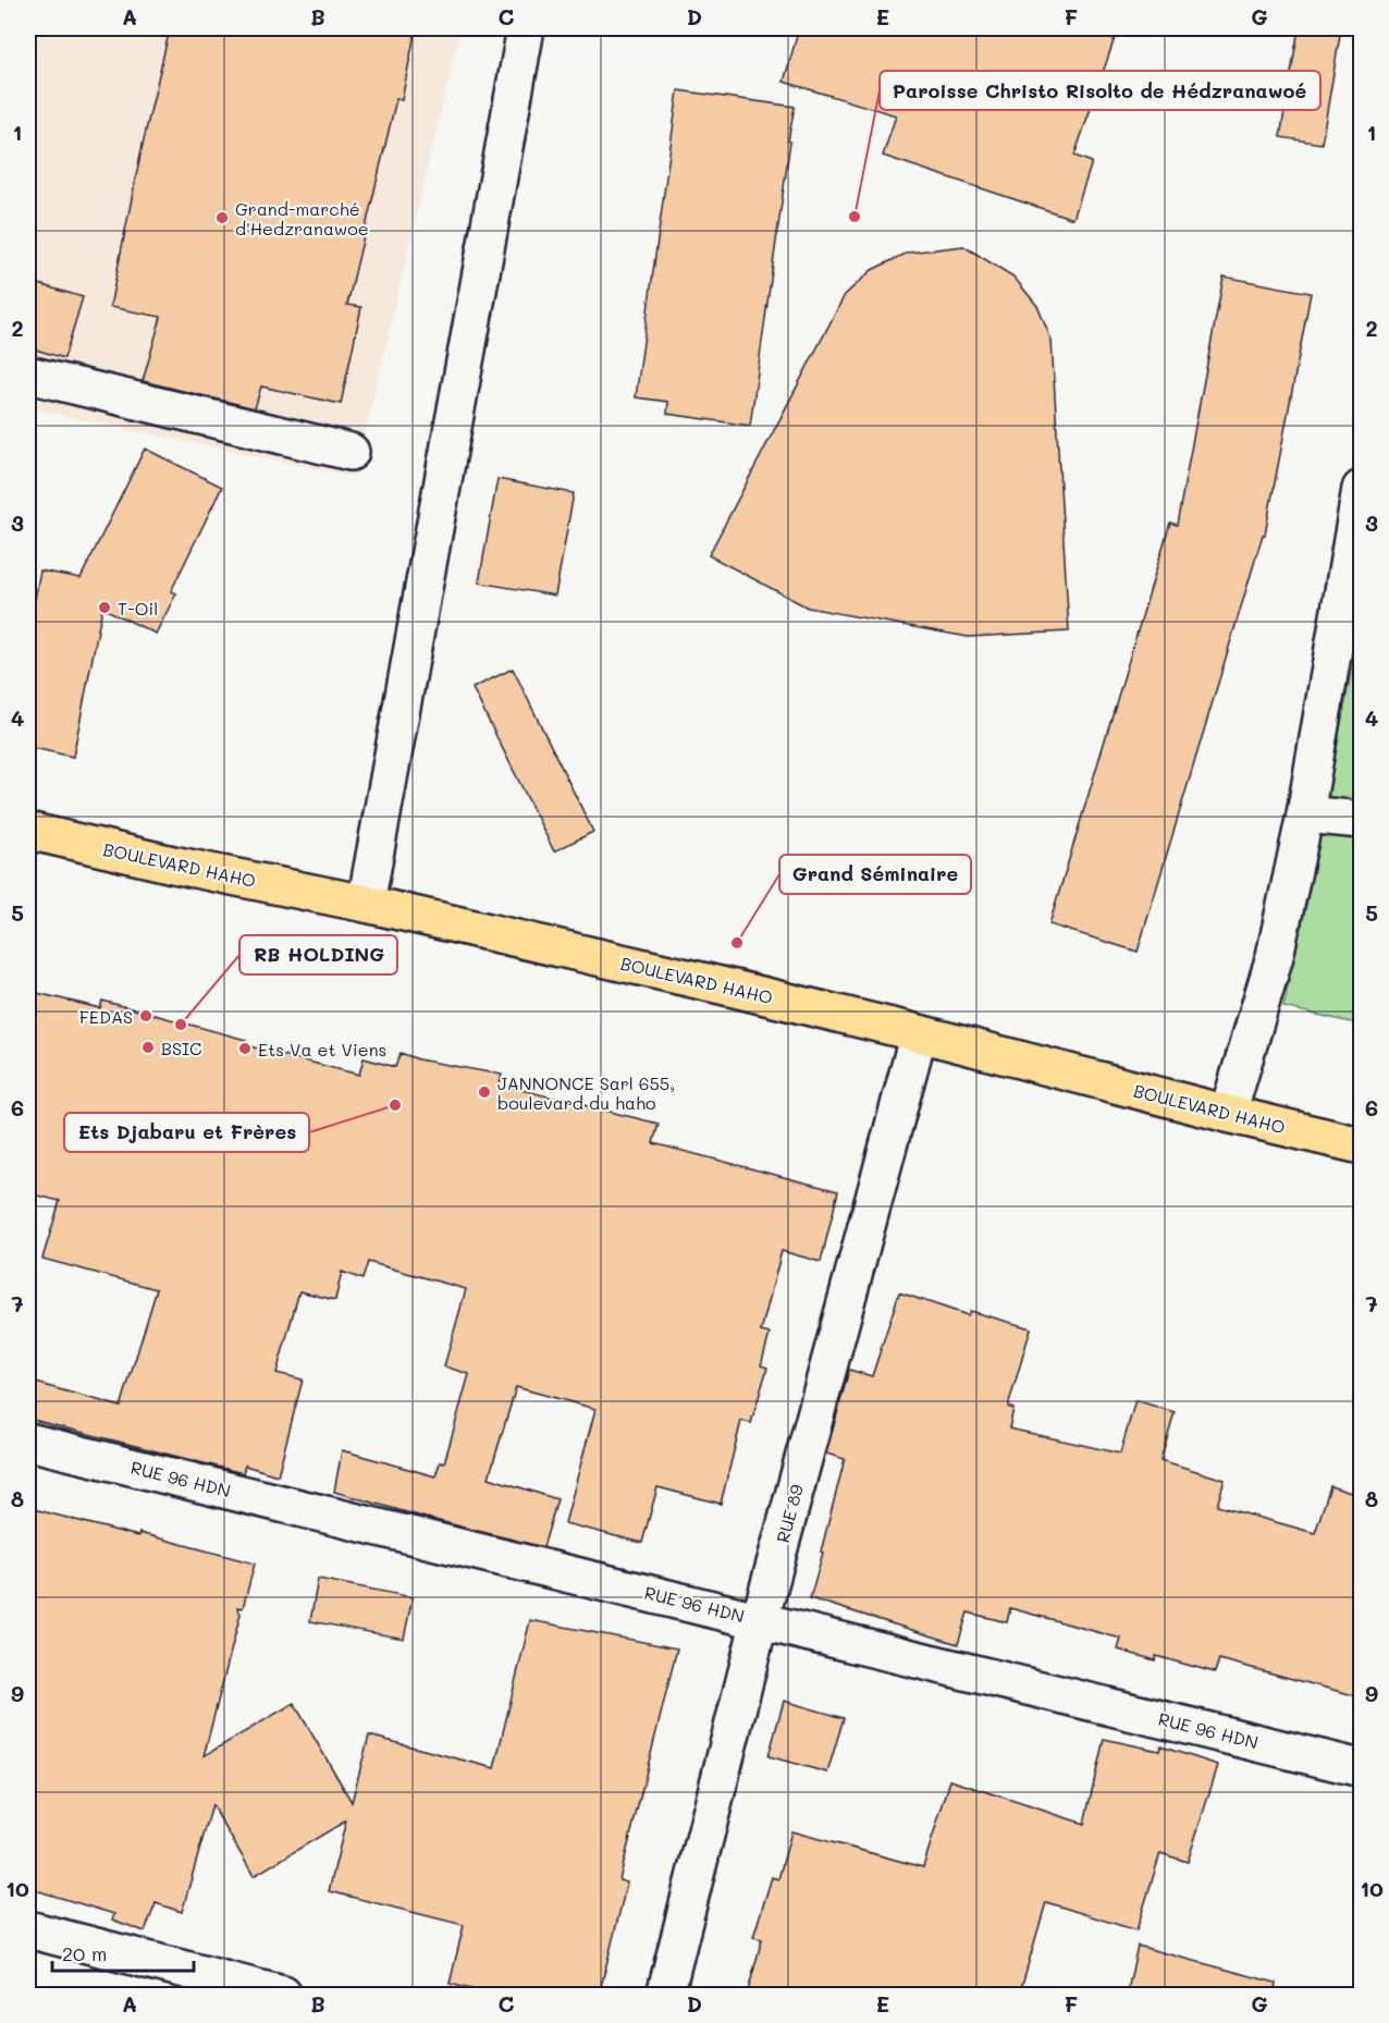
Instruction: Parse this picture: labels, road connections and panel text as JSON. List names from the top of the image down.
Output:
{
  "streets": {
    "main road": ["BOULEVARD HAHO"],
    "street": ["RUE 96 HDN", "RUE 89"]
  },
  "crossings": [
    ["BOULEVARD HAHO", "RUE 89"],
    ["RUE 96 HDN", "RUE 89"]
  ],
  "places": [
    "Paroisse Christo Risolto de Hédzranawoé",
    "Grand-marché d'Hedzranawoe",
    "T-Oil",
    "Grand Séminaire",
    "FEDAS",
    "RB HOLDING",
    "BSIC",
    "Ets Va et Viens",
    "JANNONCE Sarl 655, boulevard du haho",
    "Ets Djabaru et Frères"
  ],
  "scale_bar": "20 m",
  "grid": {
    "columns": [
      "A",
      "B",
      "C",
      "D",
      "E",
      "F",
      "G"
    ],
    "rows": [
      "1",
      "2",
      "3",
      "4",
      "5",
      "6",
      "7",
      "8",
      "9",
      "10"
    ]
  }
}
